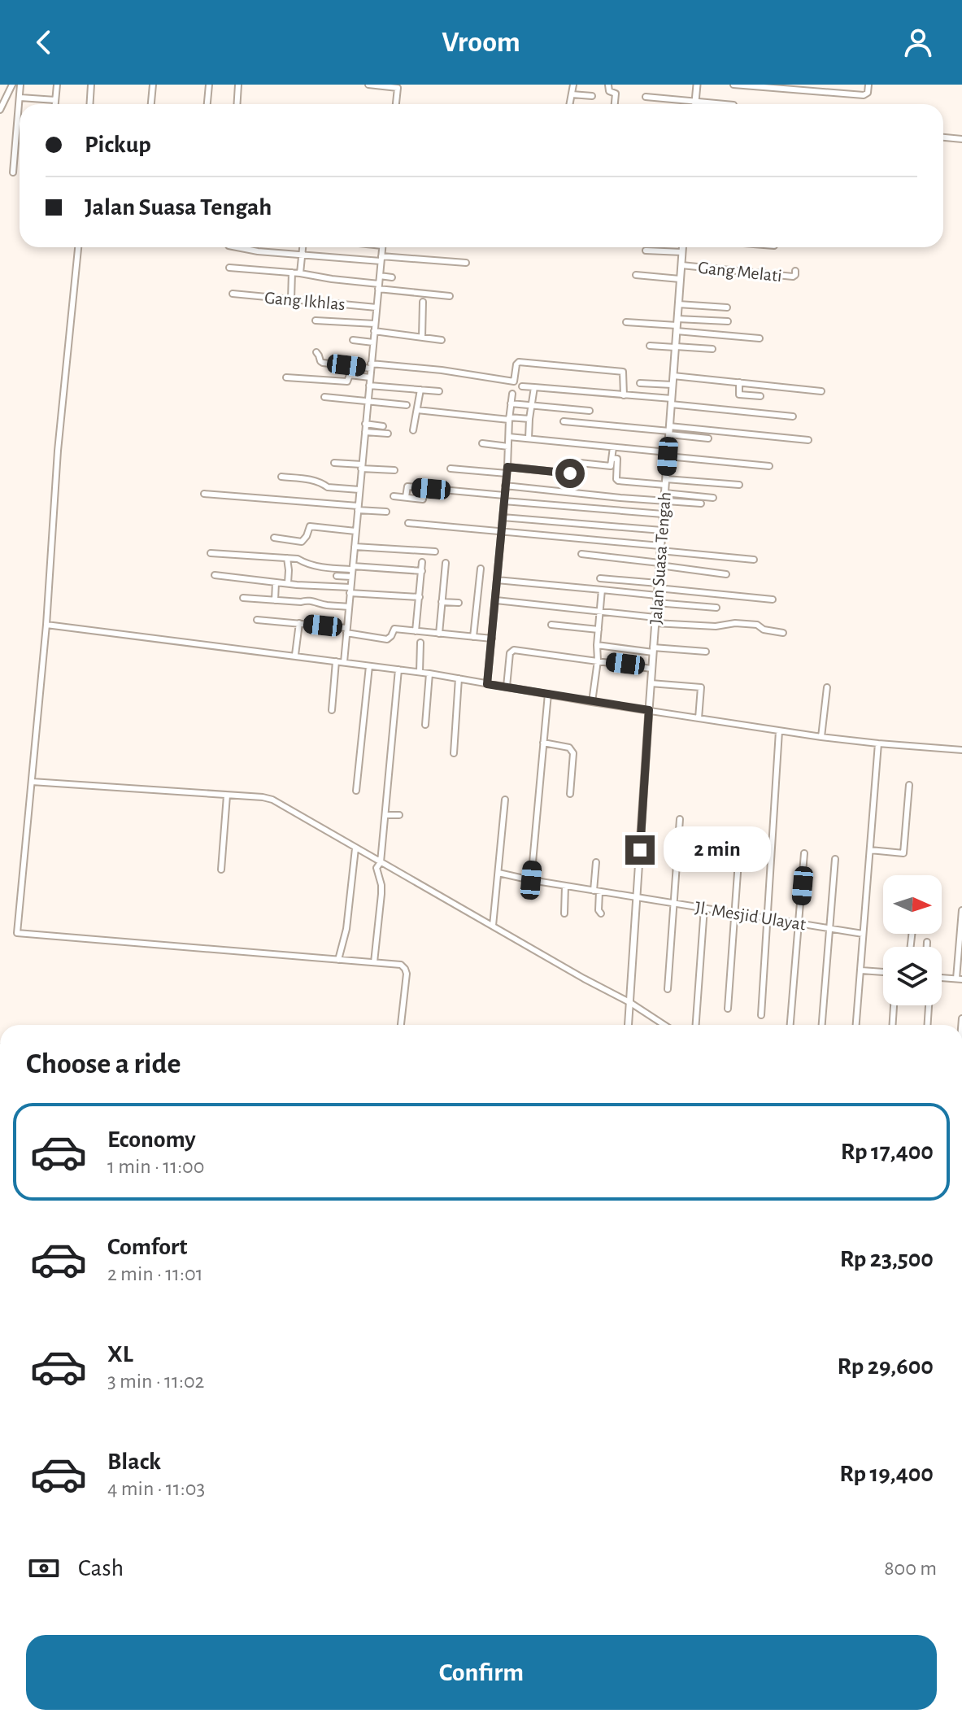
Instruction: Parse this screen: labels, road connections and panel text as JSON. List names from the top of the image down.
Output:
{
  "streets": {
    "street": [
      "Gang Melati",
      "Gang Ikhlas",
      "Jalan Suasa Tengah",
      "Jl. Mesjid Ulayat"
    ]
  },
  "crossings": [
    ["Gang Melati", "Jalan Suasa Tengah"],
    ["Jalan Suasa Tengah", "Jl. Mesjid Ulayat"]
  ],
  "north": "right",
  "page": {
    "header": "Vroom",
    "banner": ["Pickup", "Jalan Suasa Tengah"],
    "bubble": "2 min",
    "heading": "Choose a ride",
    "list": [
      {
        "name": "Economy",
        "note": "1 min · 11:00",
        "value": "Rp 17,400"
      },
      {
        "name": "Comfort",
        "note": "2 min · 11:01",
        "value": "Rp 23,500"
      },
      {
        "name": "XL",
        "note": "3 min · 11:02",
        "value": "Rp 29,600"
      },
      {
        "name": "Black",
        "note": "4 min · 11:03",
        "value": "Rp 19,400"
      }
    ],
    "pay": ["Cash", "800 m"],
    "buttons": "Confirm"
  }
}
